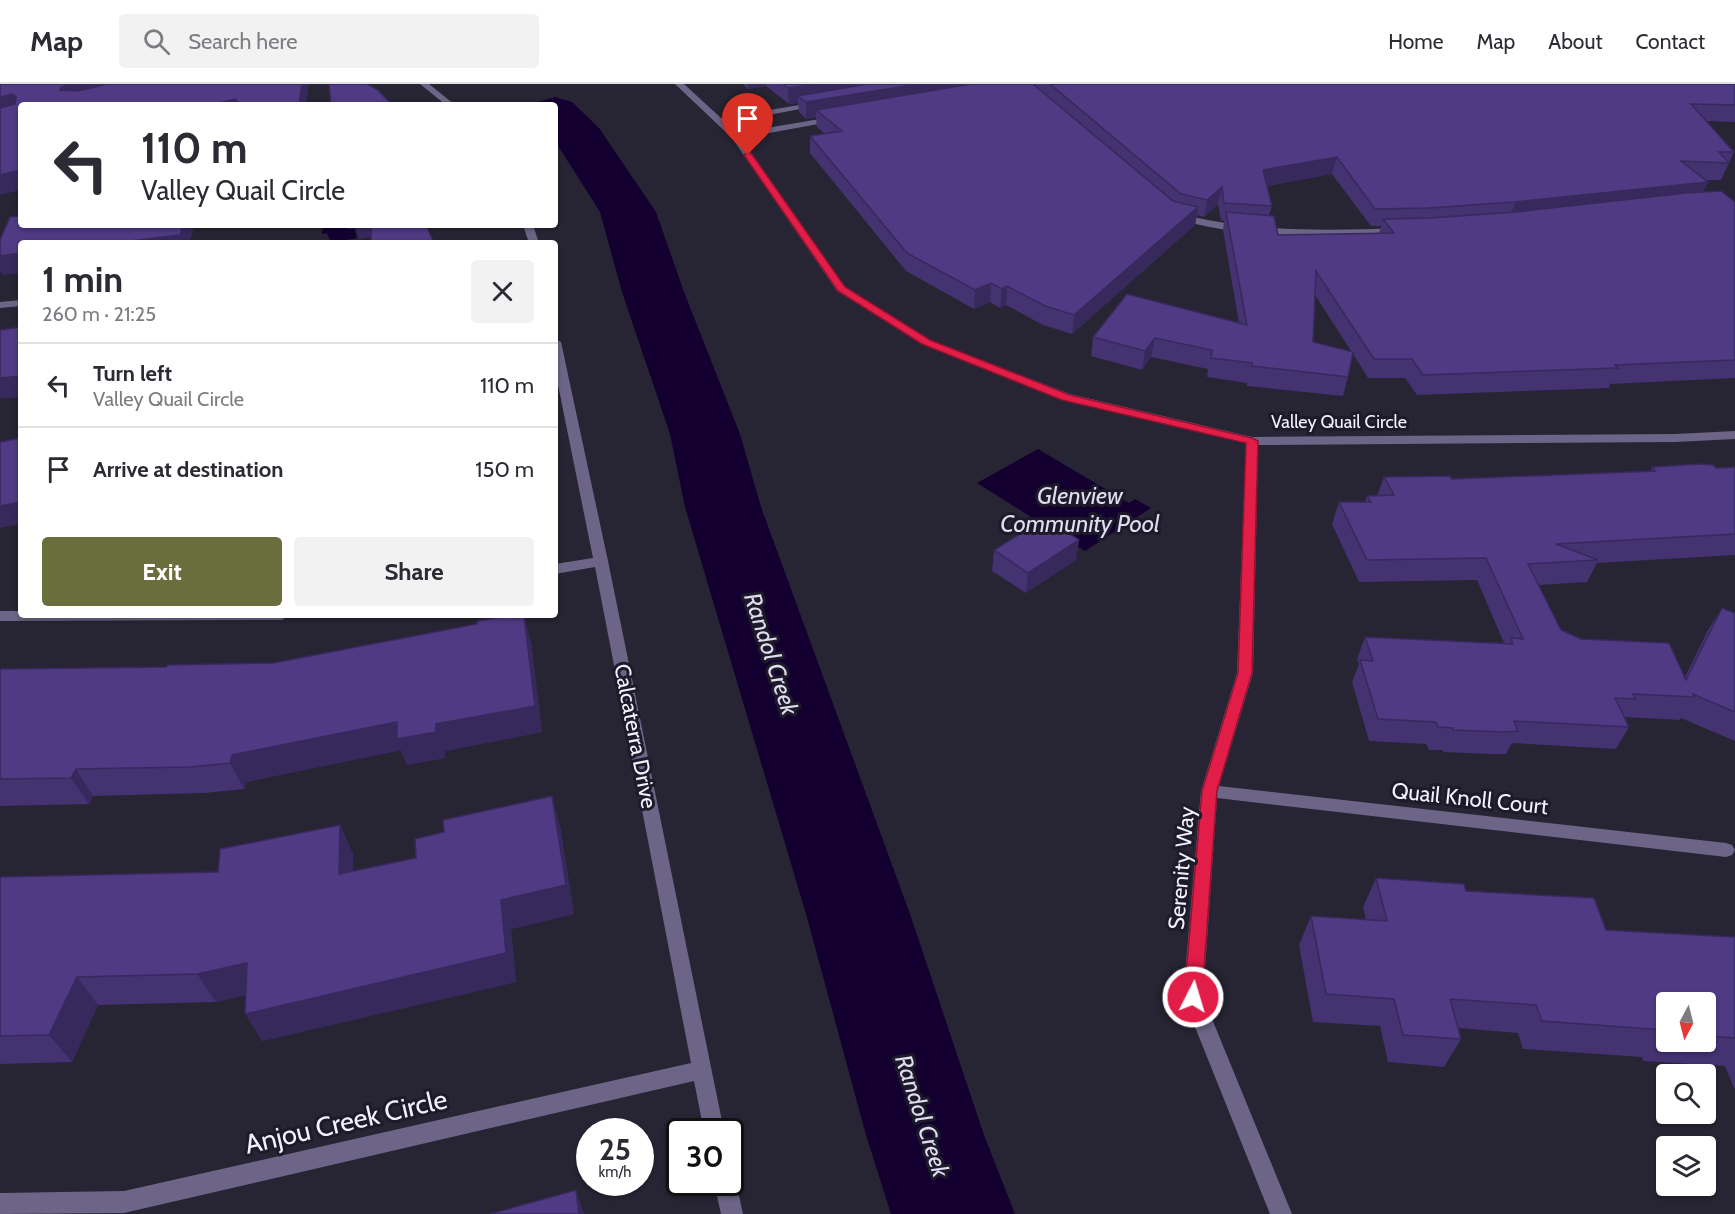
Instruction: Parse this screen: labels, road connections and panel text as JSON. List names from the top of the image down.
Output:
{
  "streets": {
    "street": [
      "Valley Quail Circle",
      "Calcaterra Drive",
      "Quail Knoll Court",
      "Serenity Way",
      "Anjou Creek Circle"
    ]
  },
  "crossings": [
    ["Valley Quail Circle", "Serenity Way"],
    ["Calcaterra Drive", "Anjou Creek Circle"],
    ["Quail Knoll Court", "Serenity Way"]
  ],
  "water": ["Glenview Community Pool", "Randol Creek"],
  "north": "bottom",
  "page": {
    "header": "Map",
    "search": "Search here",
    "nav": [
      "Home",
      "Map",
      "About",
      "Contact"
    ],
    "turn": ["110 m", "Valley Quail Circle"],
    "heading": ["1 min", "260 m · 21:25"],
    "list": [
      {
        "name": "Turn left",
        "note": "Valley Quail Circle",
        "value": "110 m"
      },
      {
        "name": "Arrive at destination",
        "value": "150 m"
      }
    ],
    "buttons": ["Exit", "Share"],
    "speed": "25 km/h",
    "limit": "30"
  }
}
